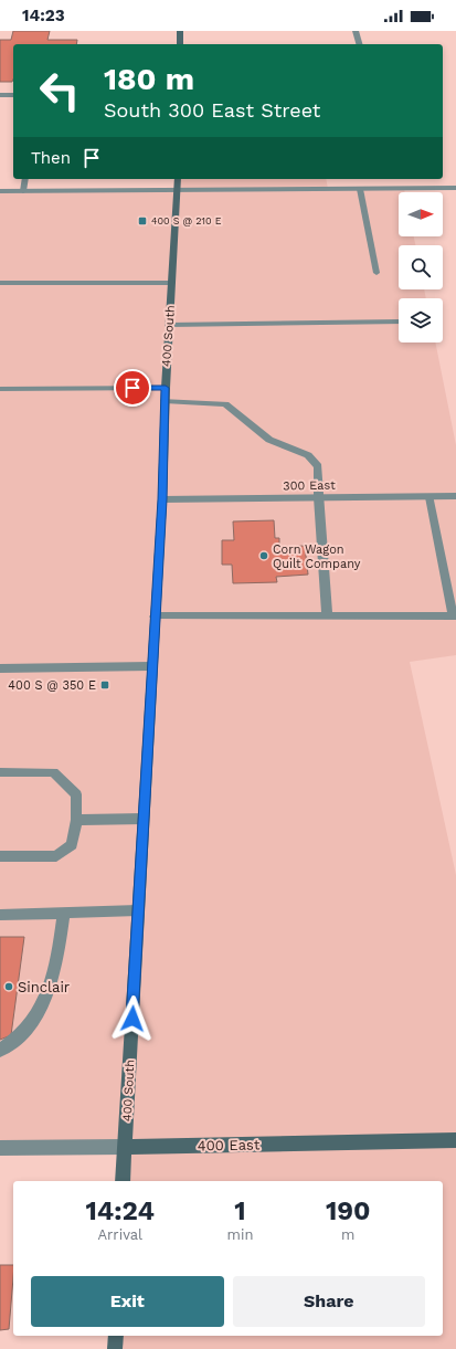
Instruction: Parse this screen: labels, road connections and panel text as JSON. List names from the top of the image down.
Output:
{
  "streets": {
    "main road": ["400 South", "400 East"],
    "street": ["300 East"]
  },
  "crossings": [
    ["400 South", "300 East"],
    ["400 South", "400 East"]
  ],
  "places": {
    "transit": ["400 S @ 210 E", "400 S @ 350 E"],
    "other": ["Corn Wagon Quilt Company", "Sinclair"]
  },
  "north": "right",
  "page": {
    "status": "14:23",
    "turn": ["180 m", "South 300 East Street"],
    "then": "Then",
    "eta": [
      "14:24",
      "Arrival",
      "1",
      "min",
      "190",
      "m"
    ],
    "buttons": ["Exit", "Share"]
  }
}
